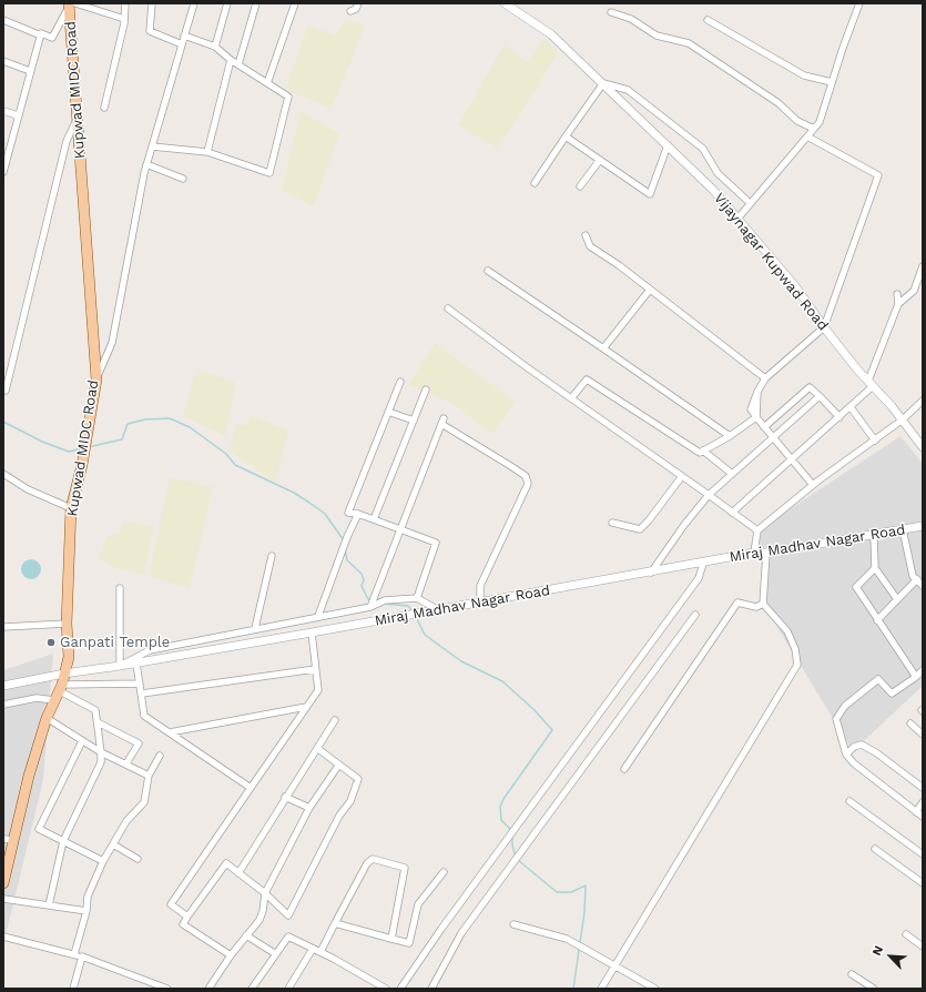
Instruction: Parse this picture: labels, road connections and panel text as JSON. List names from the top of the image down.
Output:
{
  "streets": {
    "main road": ["Kupwad MIDC Road"],
    "street": ["Vijaynagar Kupwad Road", "Miraj Madhav Nagar Road"]
  },
  "crossings": [
    ["Kupwad MIDC Road", "Miraj Madhav Nagar Road"]
  ],
  "places": ["Ganpati Temple"],
  "north": "top left"
}
